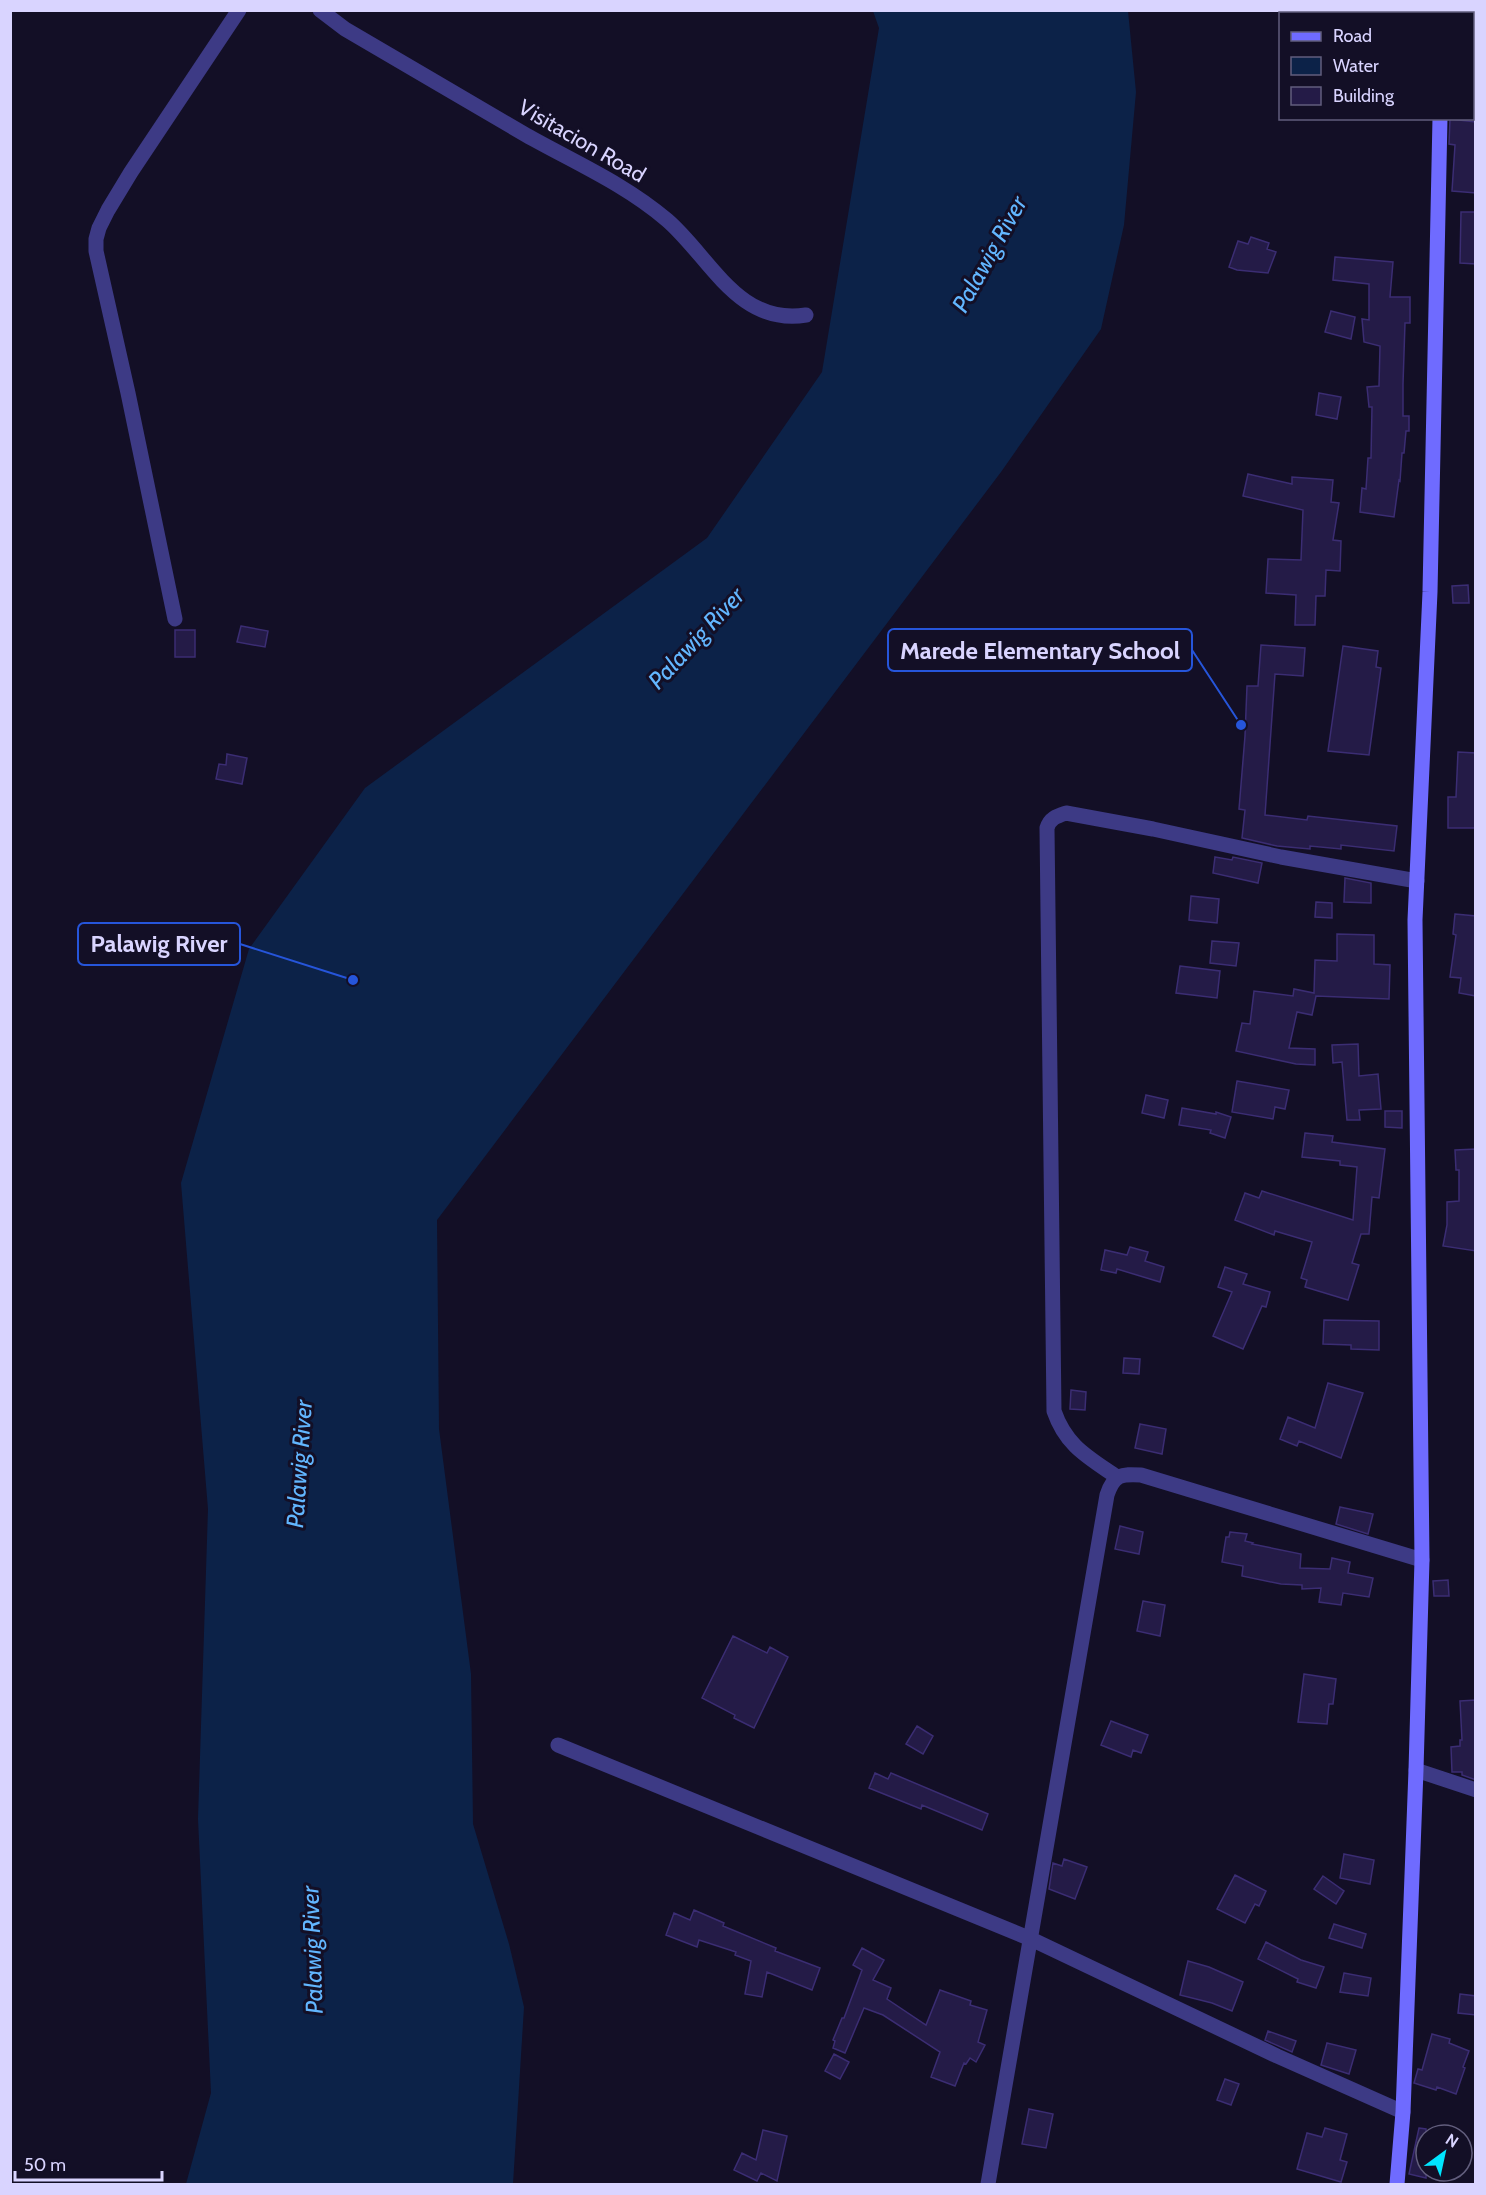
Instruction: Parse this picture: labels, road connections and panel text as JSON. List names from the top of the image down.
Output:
{
  "streets": {
    "street": ["Visitacion Road"]
  },
  "water": ["Palawig River"],
  "places": ["Marede Elementary School", "Palawig River"],
  "legend": ["Road", "Water", "Building"],
  "scale_bar": "50 m",
  "north": "top right"
}
